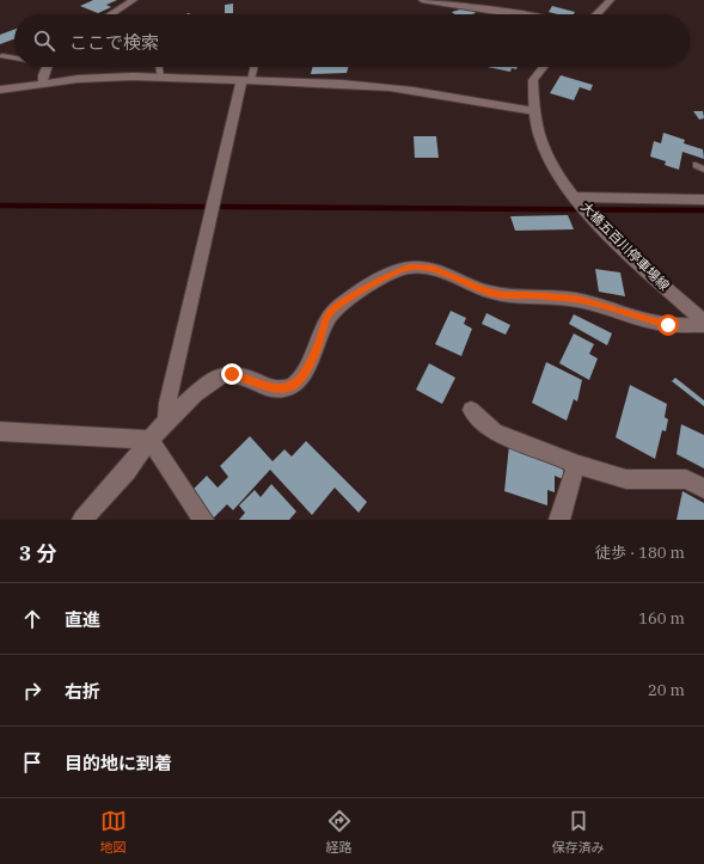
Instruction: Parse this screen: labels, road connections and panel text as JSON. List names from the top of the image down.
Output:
{
  "streets": {
    "street": ["大橋五百川停車場線"]
  },
  "page": {
    "search": "ここで検索",
    "heading": ["3 分", "徒歩 · 180 m"],
    "list": [
      ["直進", "160 m"],
      ["右折", "20 m"],
      "目的地に到着"
    ],
    "nav": ["地図", "経路", "保存済み"]
  }
}
